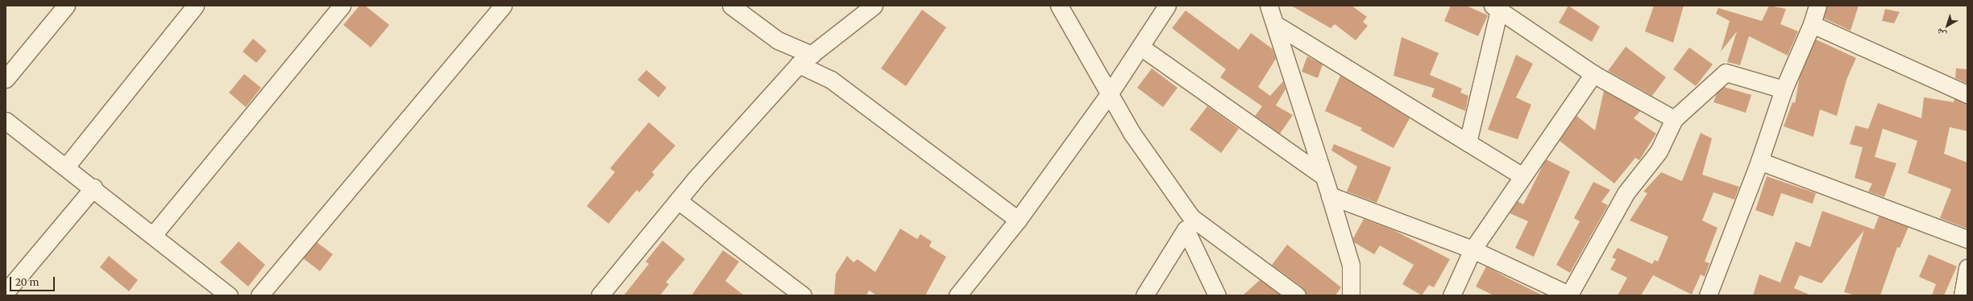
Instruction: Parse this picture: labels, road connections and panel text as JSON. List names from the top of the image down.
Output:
{
  "scale_bar": "20 m",
  "north": "bottom left"
}
